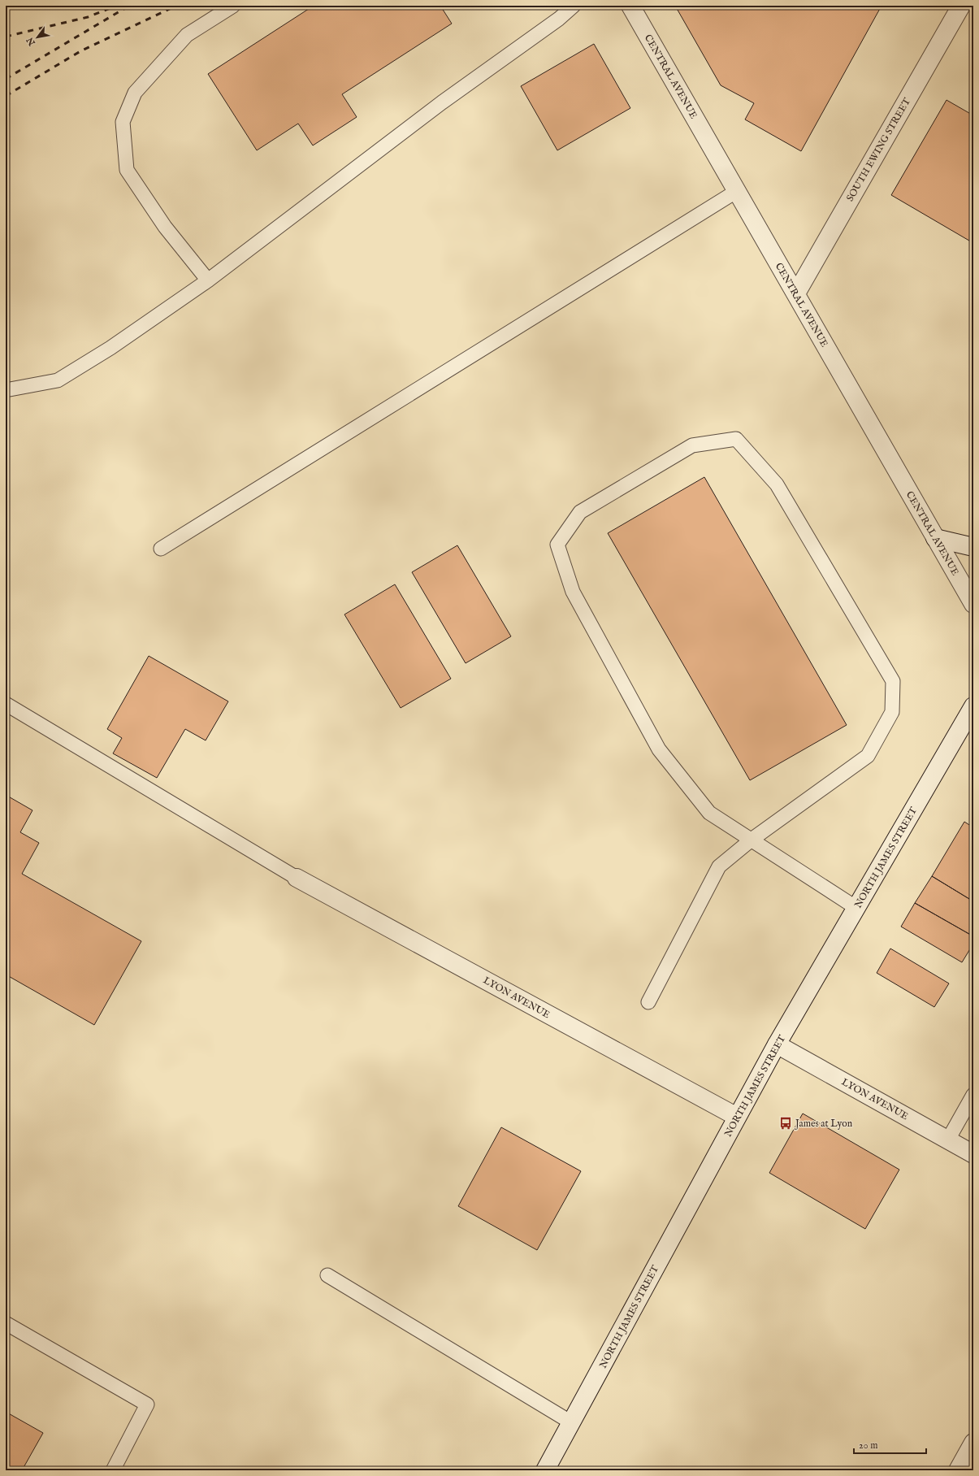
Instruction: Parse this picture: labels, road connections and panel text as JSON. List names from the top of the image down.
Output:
{
  "streets": {
    "street": [
      "CENTRAL AVENUE",
      "SOUTH EWING STREET",
      "NORTH JAMES STREET",
      "LYON AVENUE"
    ]
  },
  "crossings": [
    ["CENTRAL AVENUE", "SOUTH EWING STREET"],
    ["NORTH JAMES STREET", "LYON AVENUE"]
  ],
  "places": {
    "bus stop": ["James at Lyon"]
  },
  "scale_bar": "20 m",
  "north": "bottom left"
}
